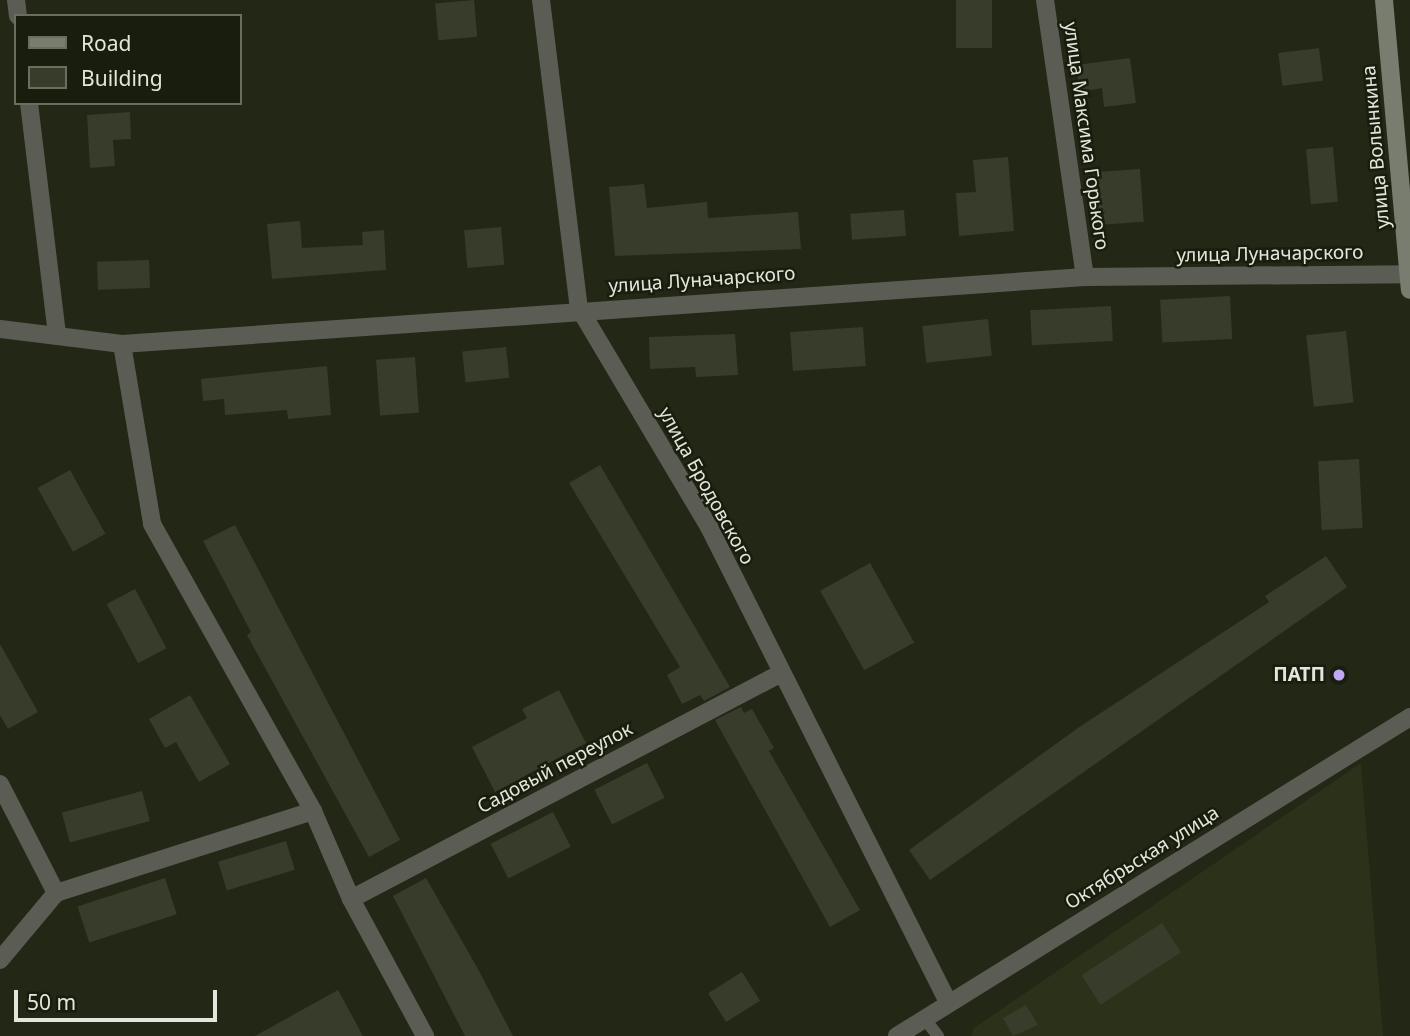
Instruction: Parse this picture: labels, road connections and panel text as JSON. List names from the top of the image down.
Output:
{
  "streets": {
    "street": [
      "улица Максима Горького",
      "улица Волынкина",
      "улица Луначарского",
      "улица Бродовского",
      "Садовый переулок",
      "Октябрьская улица"
    ]
  },
  "crossings": [
    ["улица Максима Горького", "улица Луначарского"],
    ["улица Волынкина", "улица Луначарского"],
    ["улица Луначарского", "улица Бродовского"],
    ["улица Бродовского", "Садовый переулок"],
    ["улица Бродовского", "Октябрьская улица"]
  ],
  "places": ["ПАТП"],
  "legend": ["Road", "Building"],
  "scale_bar": "50 m"
}
